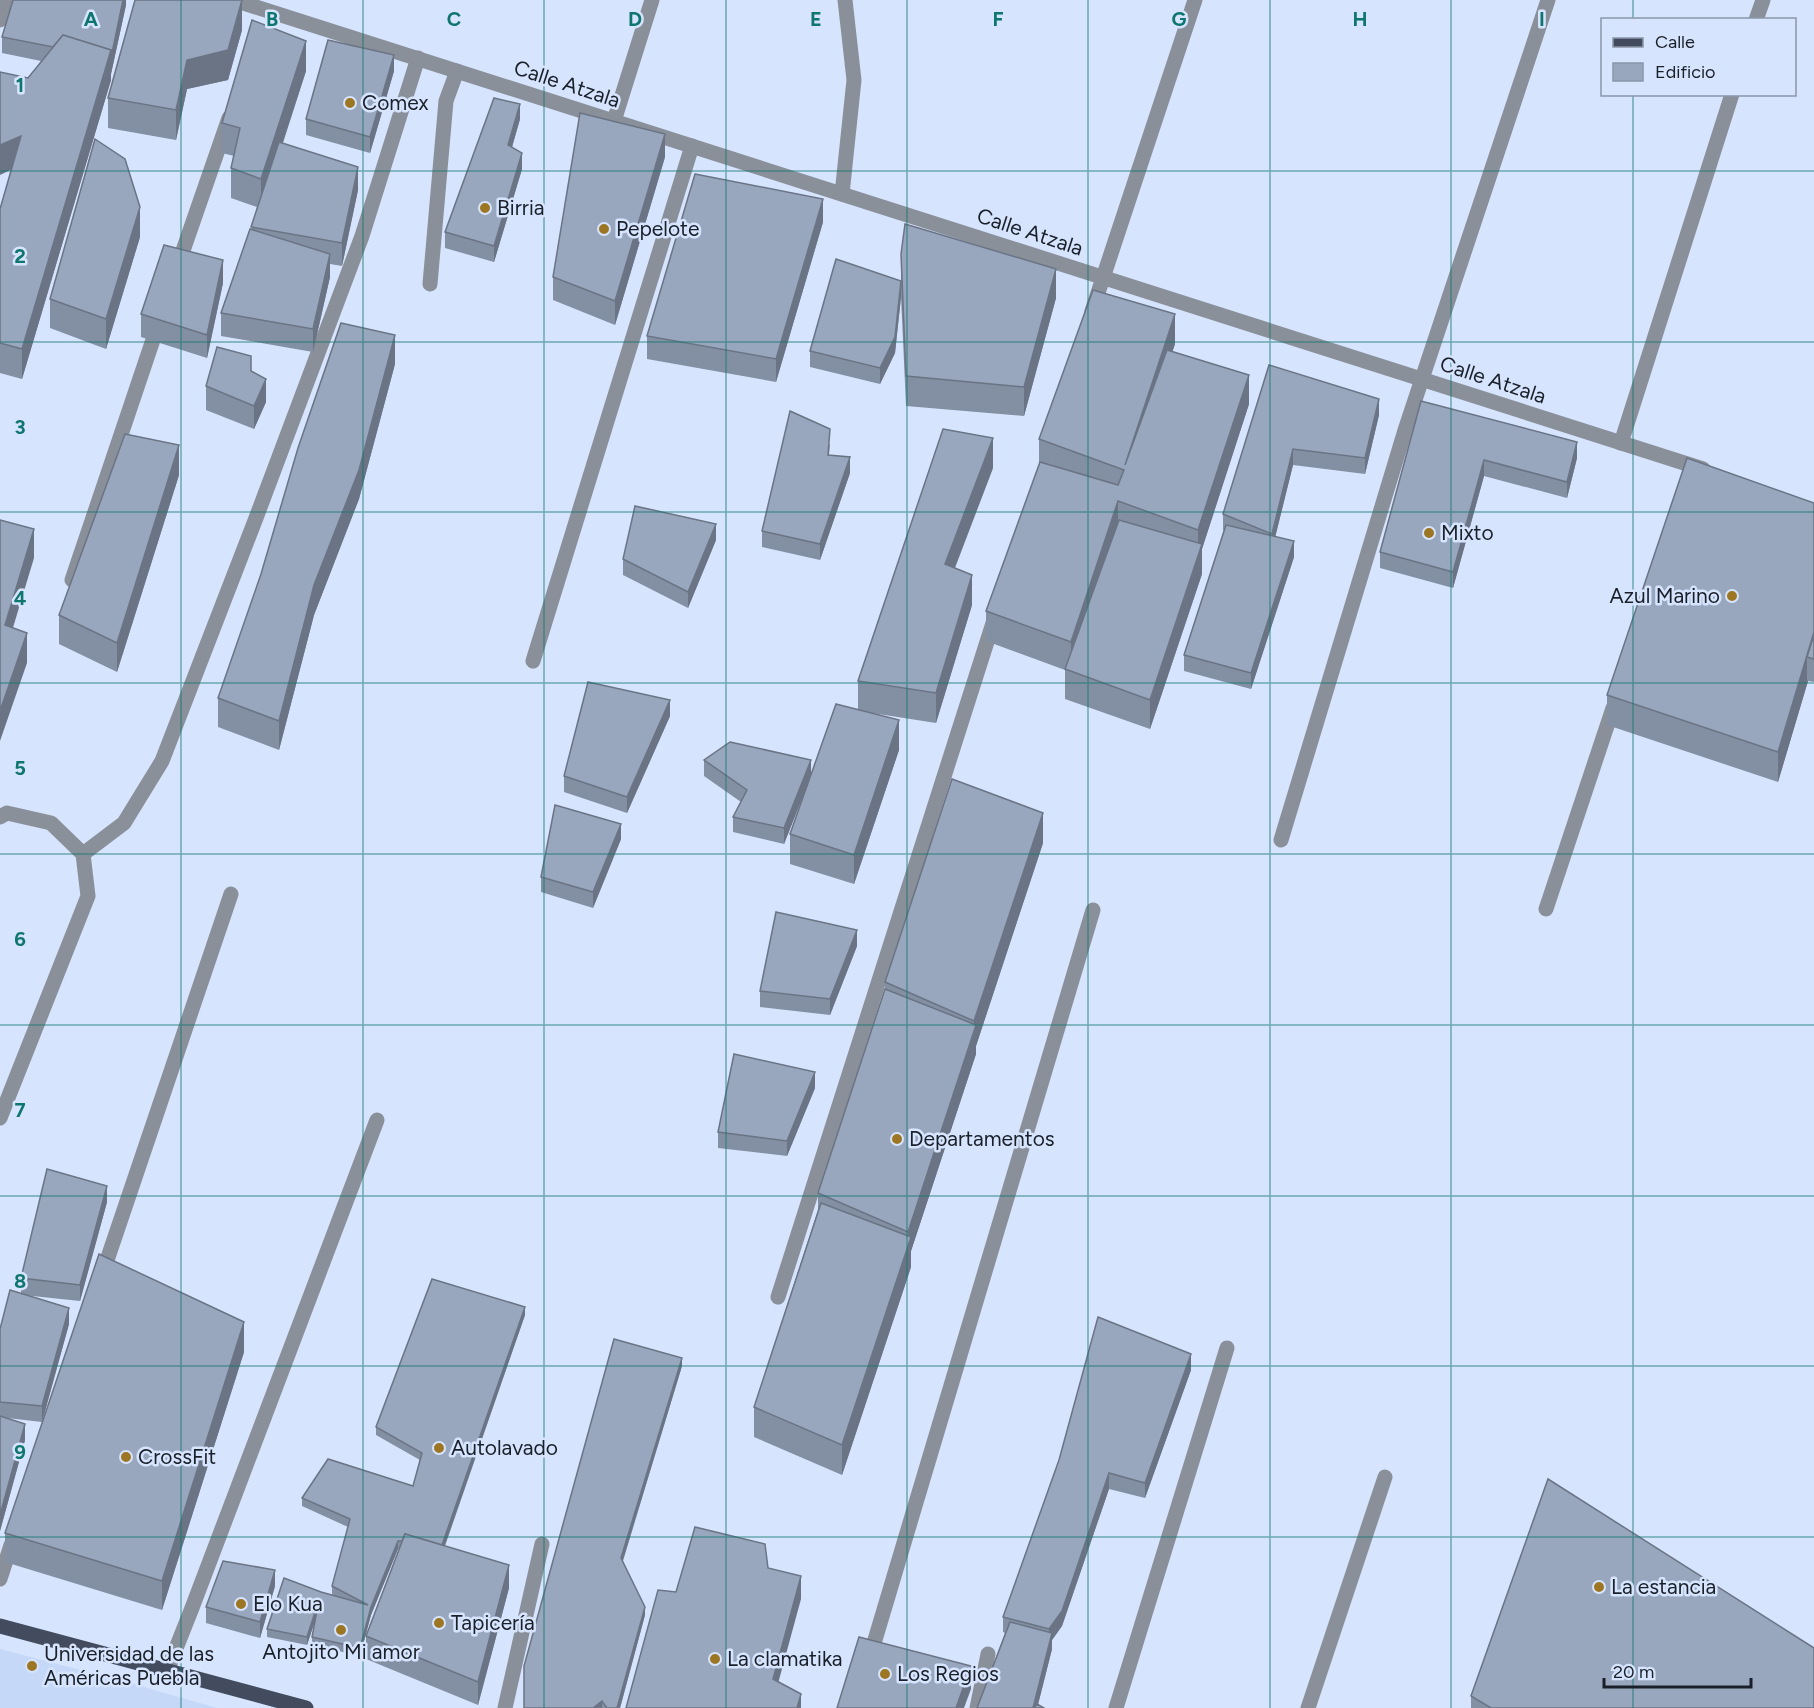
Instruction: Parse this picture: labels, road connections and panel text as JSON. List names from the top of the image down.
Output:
{
  "streets": {
    "street": ["Calle Atzala"]
  },
  "places": [
    "Comex",
    "Birria",
    "Pepelote",
    "Mixto",
    "Azul Marino",
    "Departamentos",
    "Autolavado",
    "CrossFit",
    "La estancia",
    "Elo Kua",
    "Tapicería",
    "Antojito Mi amor",
    "La clamatika",
    "Universidad de las Américas Puebla",
    "Los Regios"
  ],
  "legend": ["Calle", "Edificio"],
  "scale_bar": "20 m",
  "grid": {
    "columns": [
      "A",
      "B",
      "C",
      "D",
      "E",
      "F",
      "G",
      "H",
      "I"
    ],
    "rows": [
      "1",
      "2",
      "3",
      "4",
      "5",
      "6",
      "7",
      "8",
      "9"
    ]
  }
}
